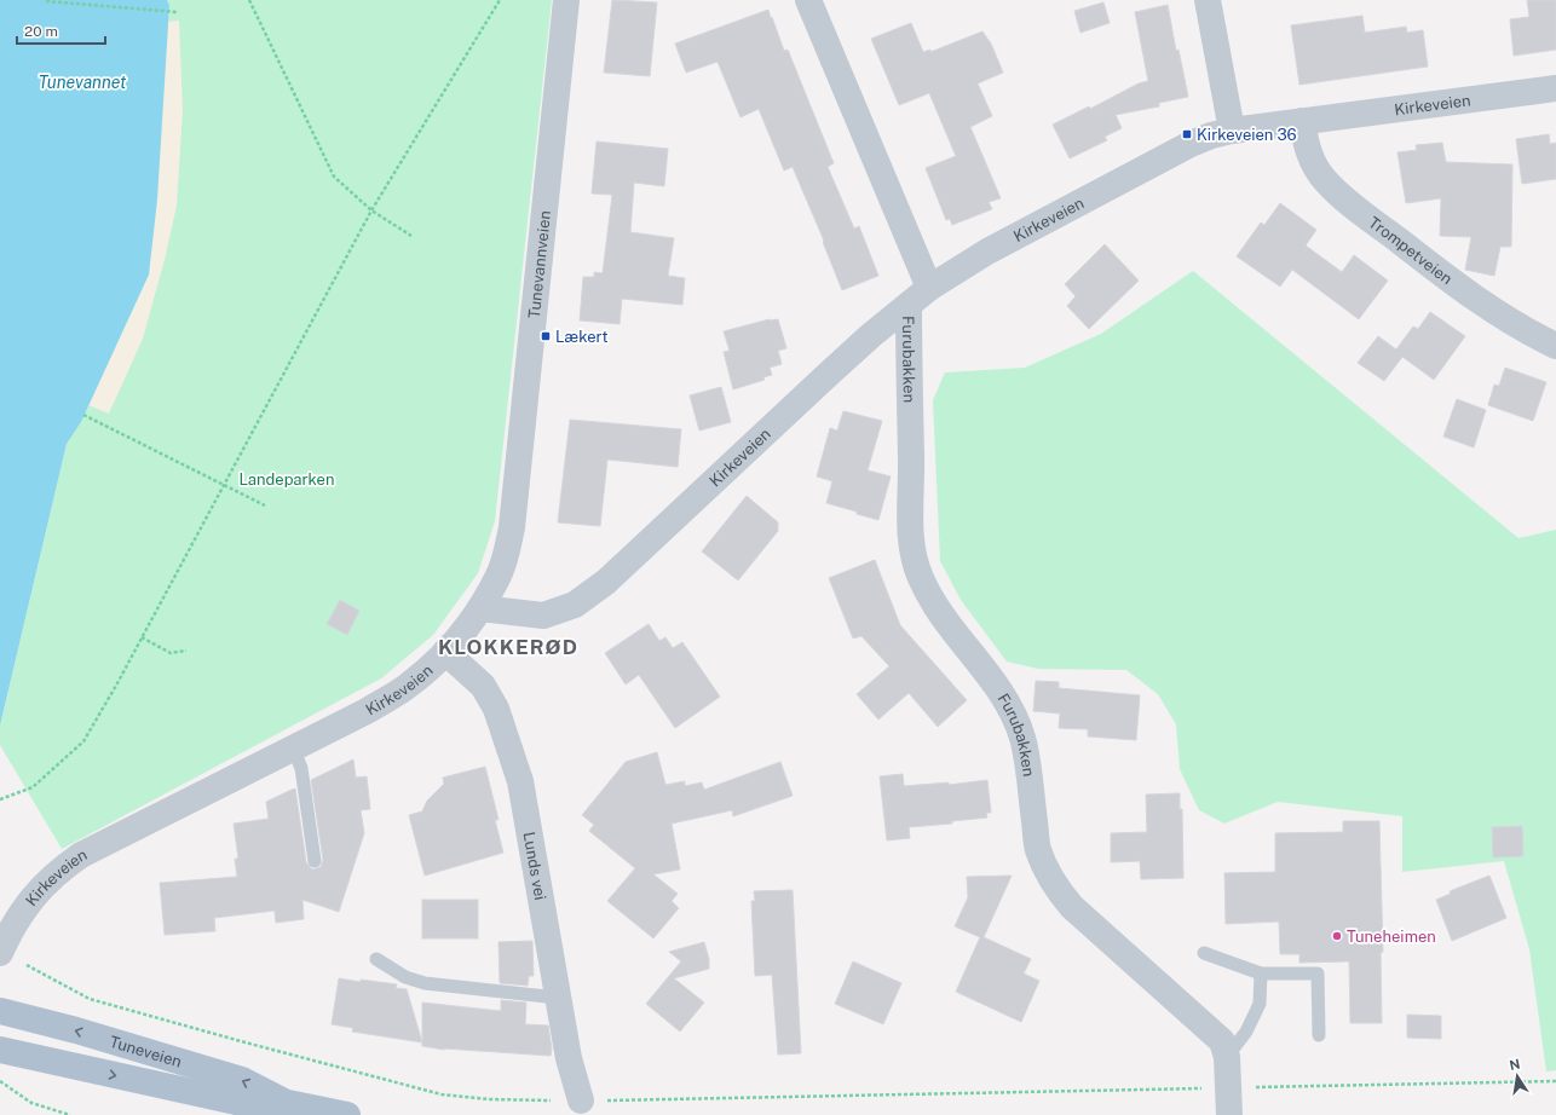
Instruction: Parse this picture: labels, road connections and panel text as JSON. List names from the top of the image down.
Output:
{
  "streets": {
    "main road": ["Tuneveien"],
    "street": [
      "Kirkeveien",
      "Trompetveien",
      "Tunevannveien",
      "Furubakken",
      "Lunds vei"
    ]
  },
  "crossings": [
    ["Kirkeveien", "Trompetveien"],
    ["Kirkeveien", "Tunevannveien"],
    ["Kirkeveien", "Furubakken"],
    ["Kirkeveien", "Lunds vei"]
  ],
  "districts": ["KLOKKERØD"],
  "water": ["Tunevannet"],
  "parks": ["Landeparken"],
  "places": {
    "transit": ["Kirkeveien 36", "Lækert"],
    "other": ["Tuneheimen"]
  },
  "scale_bar": "20 m",
  "north": "top"
}
